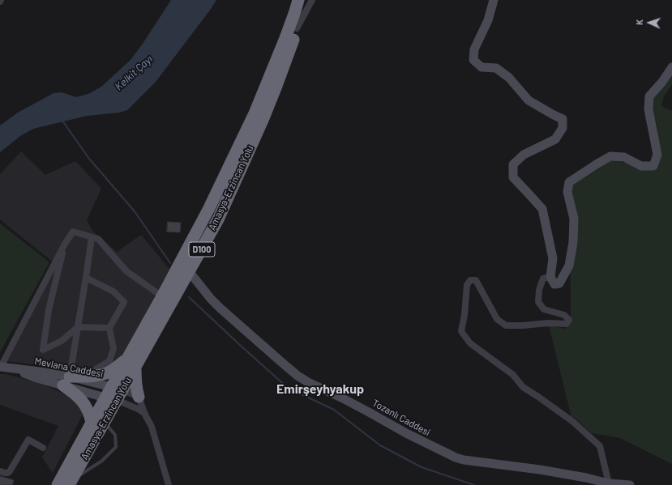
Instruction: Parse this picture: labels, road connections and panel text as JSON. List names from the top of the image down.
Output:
{
  "streets": {
    "highway": ["Amasya-Erzincan Yolu", "D100"],
    "street": ["Mevlana Caddesi", "Tozanlı Caddesi"]
  },
  "crossings": [
    ["Amasya-Erzincan Yolu", "D100"],
    ["Amasya-Erzincan Yolu", "Mevlana Caddesi"],
    ["Amasya-Erzincan Yolu", "Tozanlı Caddesi"],
    ["D100", "Mevlana Caddesi"]
  ],
  "districts": ["Emirşeyhyakup"],
  "water": ["Kelkit Çayı"],
  "north": "left"
}
